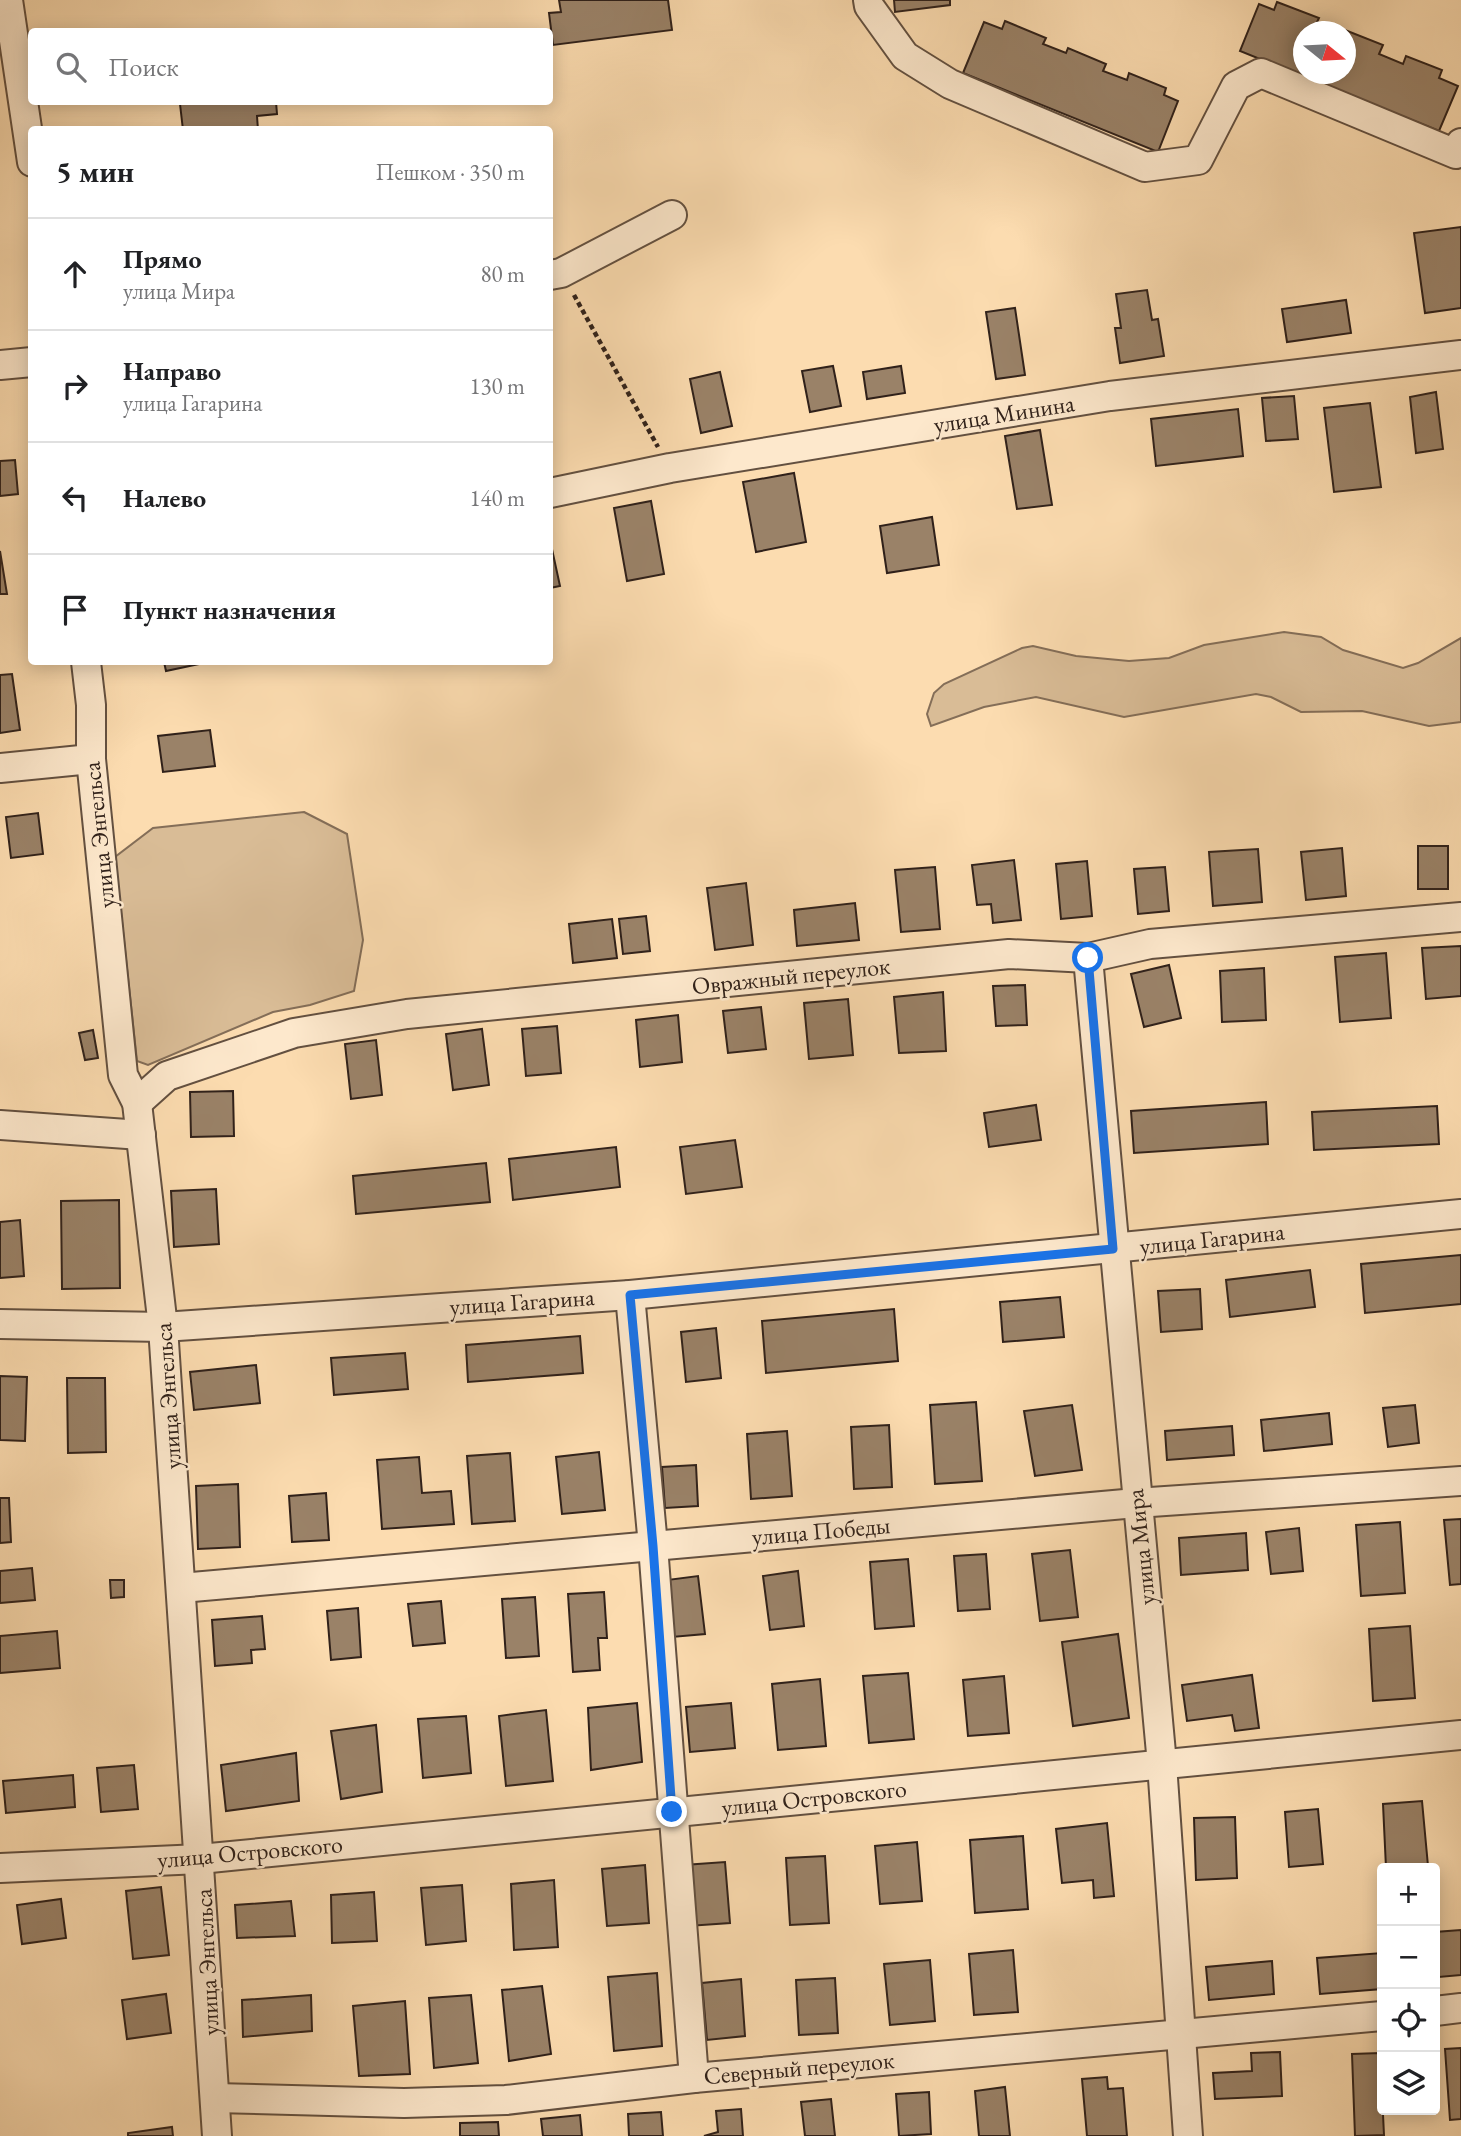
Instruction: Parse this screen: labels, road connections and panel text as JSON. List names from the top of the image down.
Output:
{
  "streets": {
    "street": [
      "улица Минина",
      "улица Энгельса",
      "Овражный переулок",
      "улица Гагарина",
      "улица Победы",
      "улица Мира",
      "улица Островского",
      "Северный переулок"
    ]
  },
  "crossings": [
    ["улица Энгельса", "Овражный переулок"],
    ["улица Энгельса", "улица Гагарина"],
    ["улица Энгельса", "улица Победы"],
    ["улица Энгельса", "улица Островского"],
    ["улица Энгельса", "Северный переулок"],
    ["Овражный переулок", "улица Мира"],
    ["улица Гагарина", "улица Мира"],
    ["улица Победы", "улица Мира"],
    ["улица Мира", "улица Островского"],
    ["улица Мира", "Северный переулок"]
  ],
  "north": "right",
  "page": {
    "search": "Поиск",
    "heading": ["5 мин", "Пешком · 350 m"],
    "list": [
      ["Прямо", "улица Мира", "80 m"],
      ["Направо", "улица Гагарина", "130 m"],
      ["Налево", "140 m"],
      "Пункт назначения"
    ],
    "map_buttons": ["+", "−"]
  }
}
